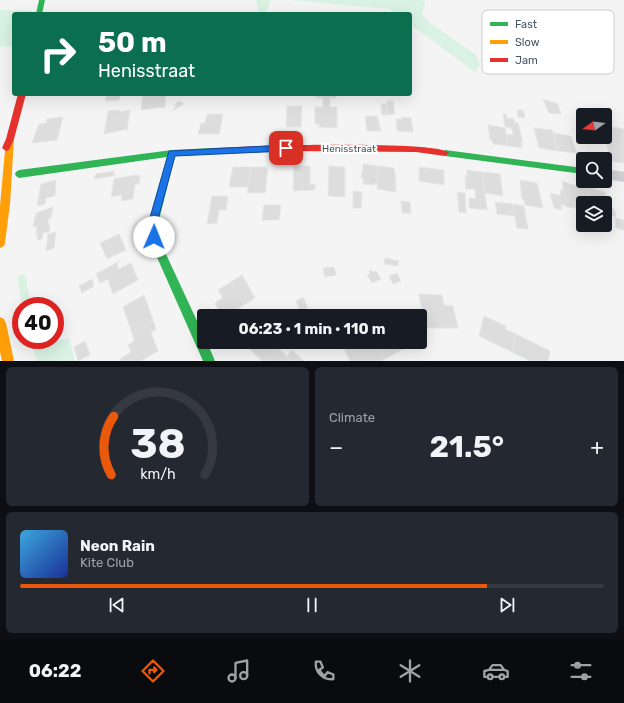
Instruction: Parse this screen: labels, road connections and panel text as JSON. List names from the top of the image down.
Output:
{
  "streets": {
    "street": ["Henisstraat"]
  },
  "legend": ["Fast", "Slow", "Jam"],
  "north": "left",
  "page": {
    "turn": ["50 m", "Henisstraat"],
    "limit": "40",
    "trip": "06:23 · 1 min · 110 m",
    "tile": "Climate",
    "heat": ["−", "21.5°", "+"],
    "song": ["Neon Rain", "Kite Club"],
    "tabs": "06:22",
    "gauge": ["38", "km/h"]
  }
}
